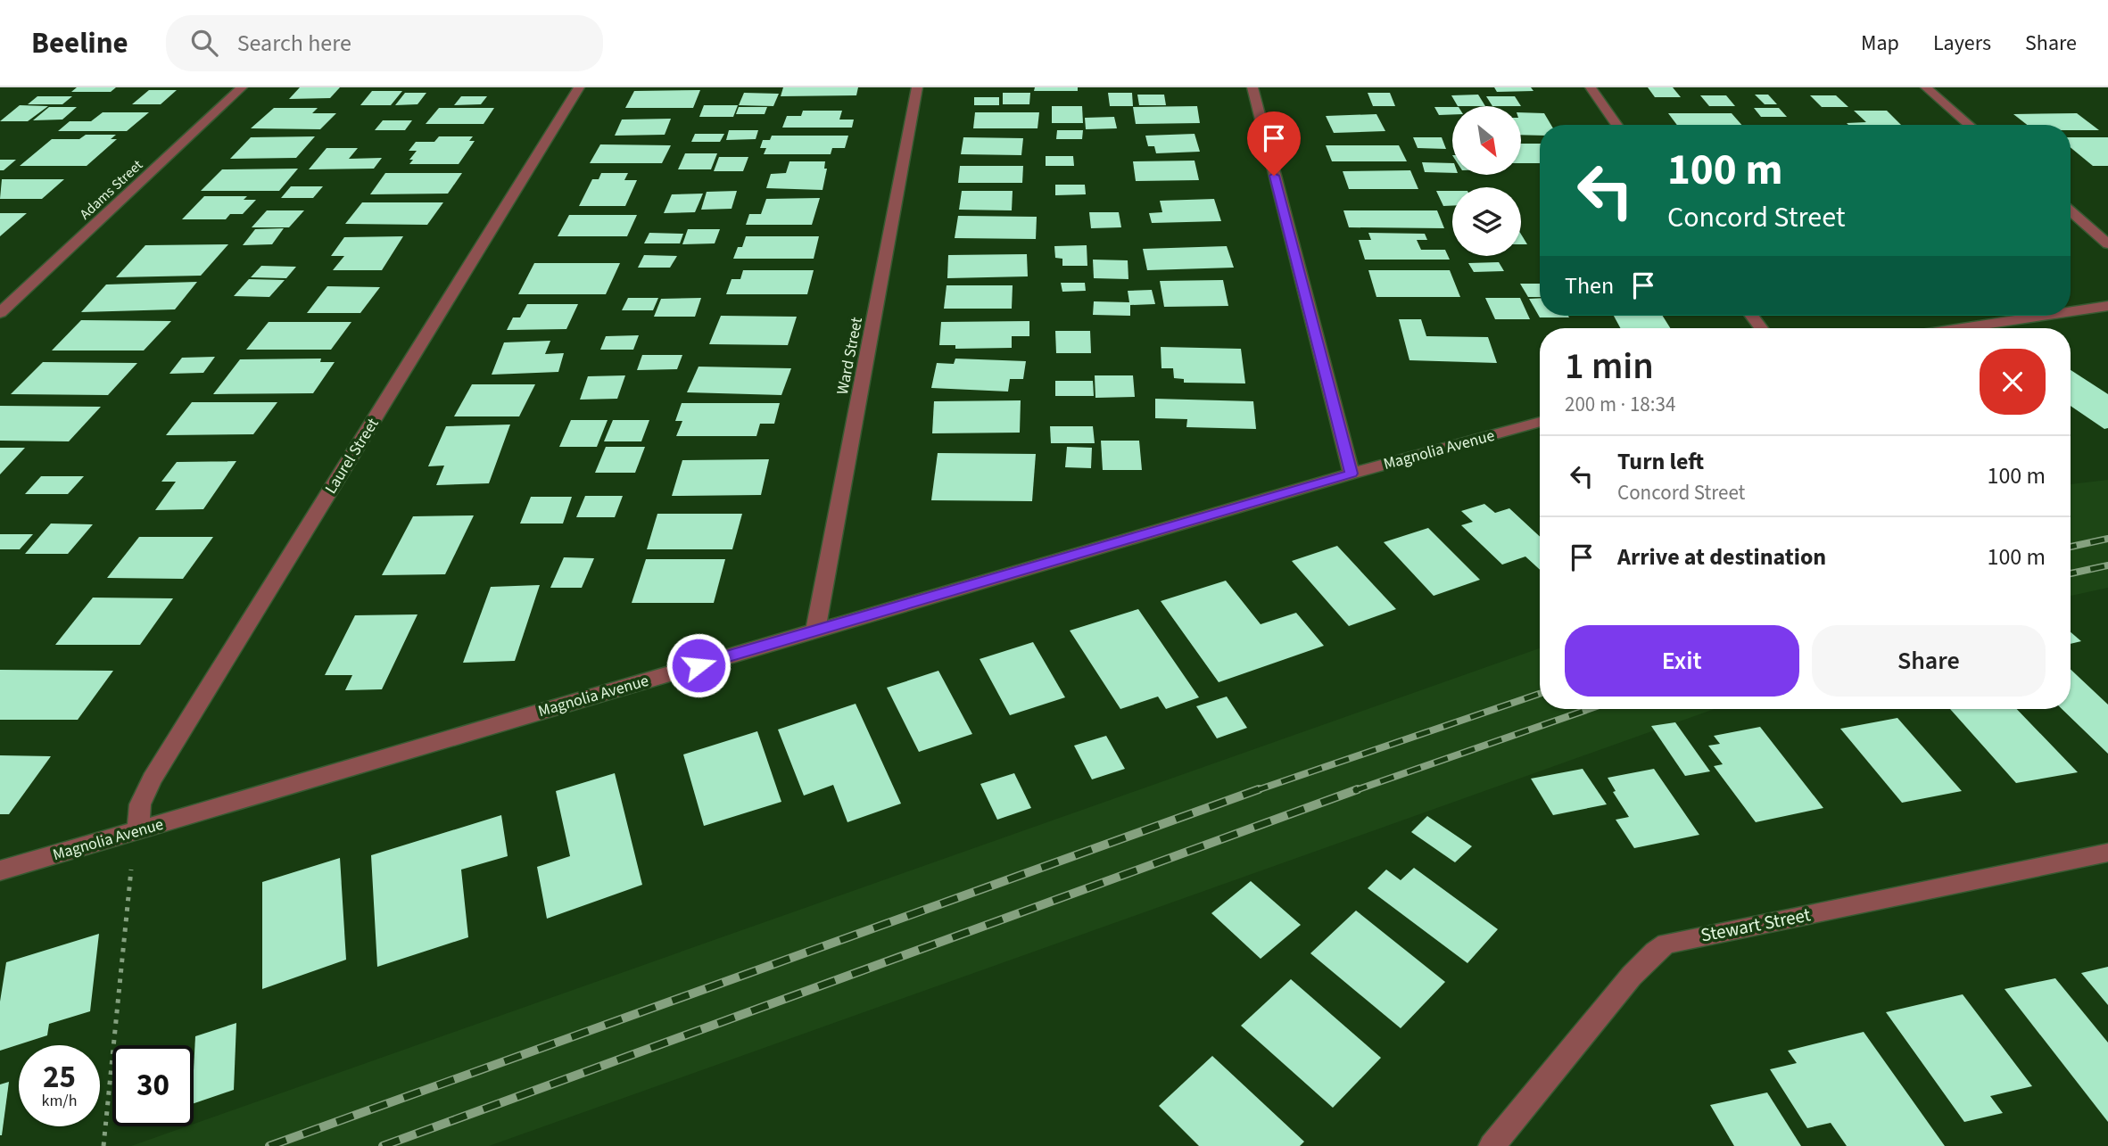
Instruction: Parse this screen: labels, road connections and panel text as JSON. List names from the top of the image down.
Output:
{
  "streets": {
    "street": [
      "Adams Street",
      "Ward Street",
      "Magnolia Avenue",
      "Laurel Street",
      "Stewart Street"
    ]
  },
  "crossings": [
    ["Ward Street", "Magnolia Avenue"],
    ["Magnolia Avenue", "Laurel Street"]
  ],
  "north": "bottom right",
  "page": {
    "header": "Beeline",
    "search": "Search here",
    "nav": ["Map", "Layers", "Share"],
    "turn": ["100 m", "Concord Street"],
    "then": "Then",
    "heading": ["1 min", "200 m · 18:34"],
    "list": [
      {
        "name": "Turn left",
        "note": "Concord Street",
        "value": "100 m"
      },
      {
        "name": "Arrive at destination",
        "value": "100 m"
      }
    ],
    "buttons": ["Exit", "Share"],
    "speed": "25 km/h",
    "limit": "30"
  }
}
